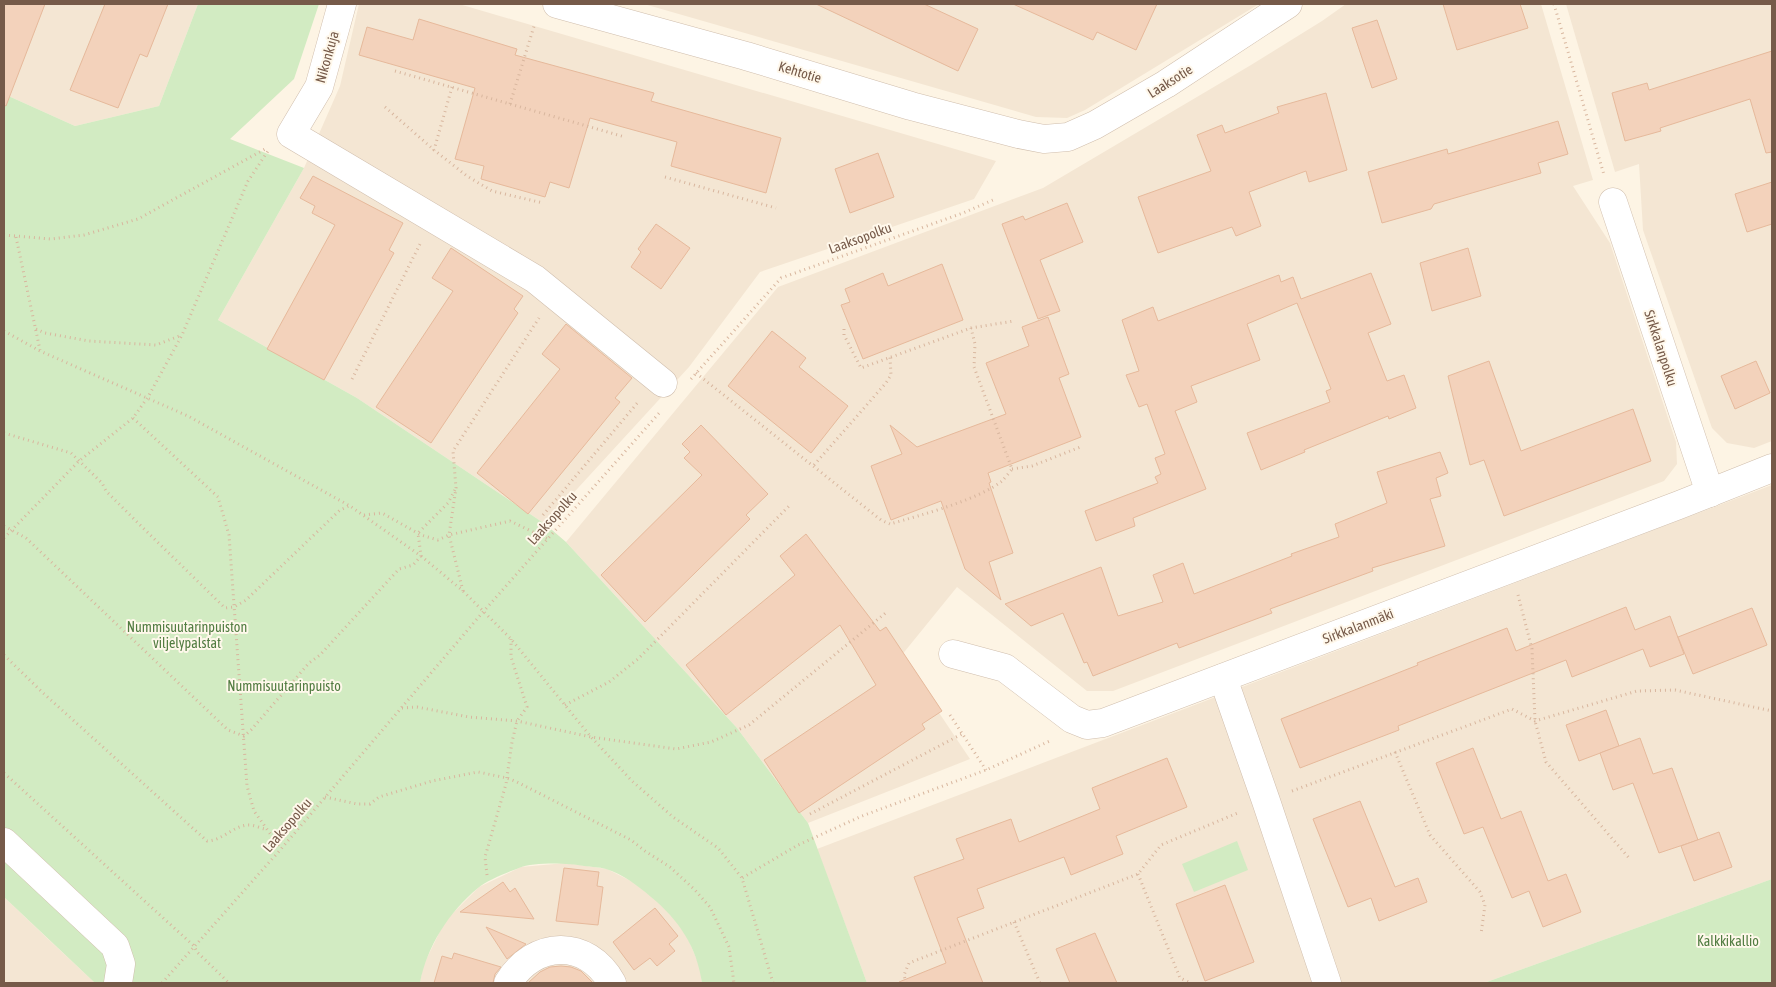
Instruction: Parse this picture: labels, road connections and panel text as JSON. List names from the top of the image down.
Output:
{
  "streets": {
    "street": [
      "Nikonkuja",
      "Kehtotie",
      "Laaksotie",
      "Sirkkalanpolku",
      "Sirkkalanmäki"
    ],
    "path": ["Laaksopolku"]
  },
  "crossings": [
    ["Kehtotie", "Laaksotie"],
    ["Sirkkalanpolku", "Sirkkalanmäki"]
  ],
  "parks": ["Nummisuutarinpuiston viljelypalstat", "Nummisuutarinpuisto", "Kalkkikallio"]
}
